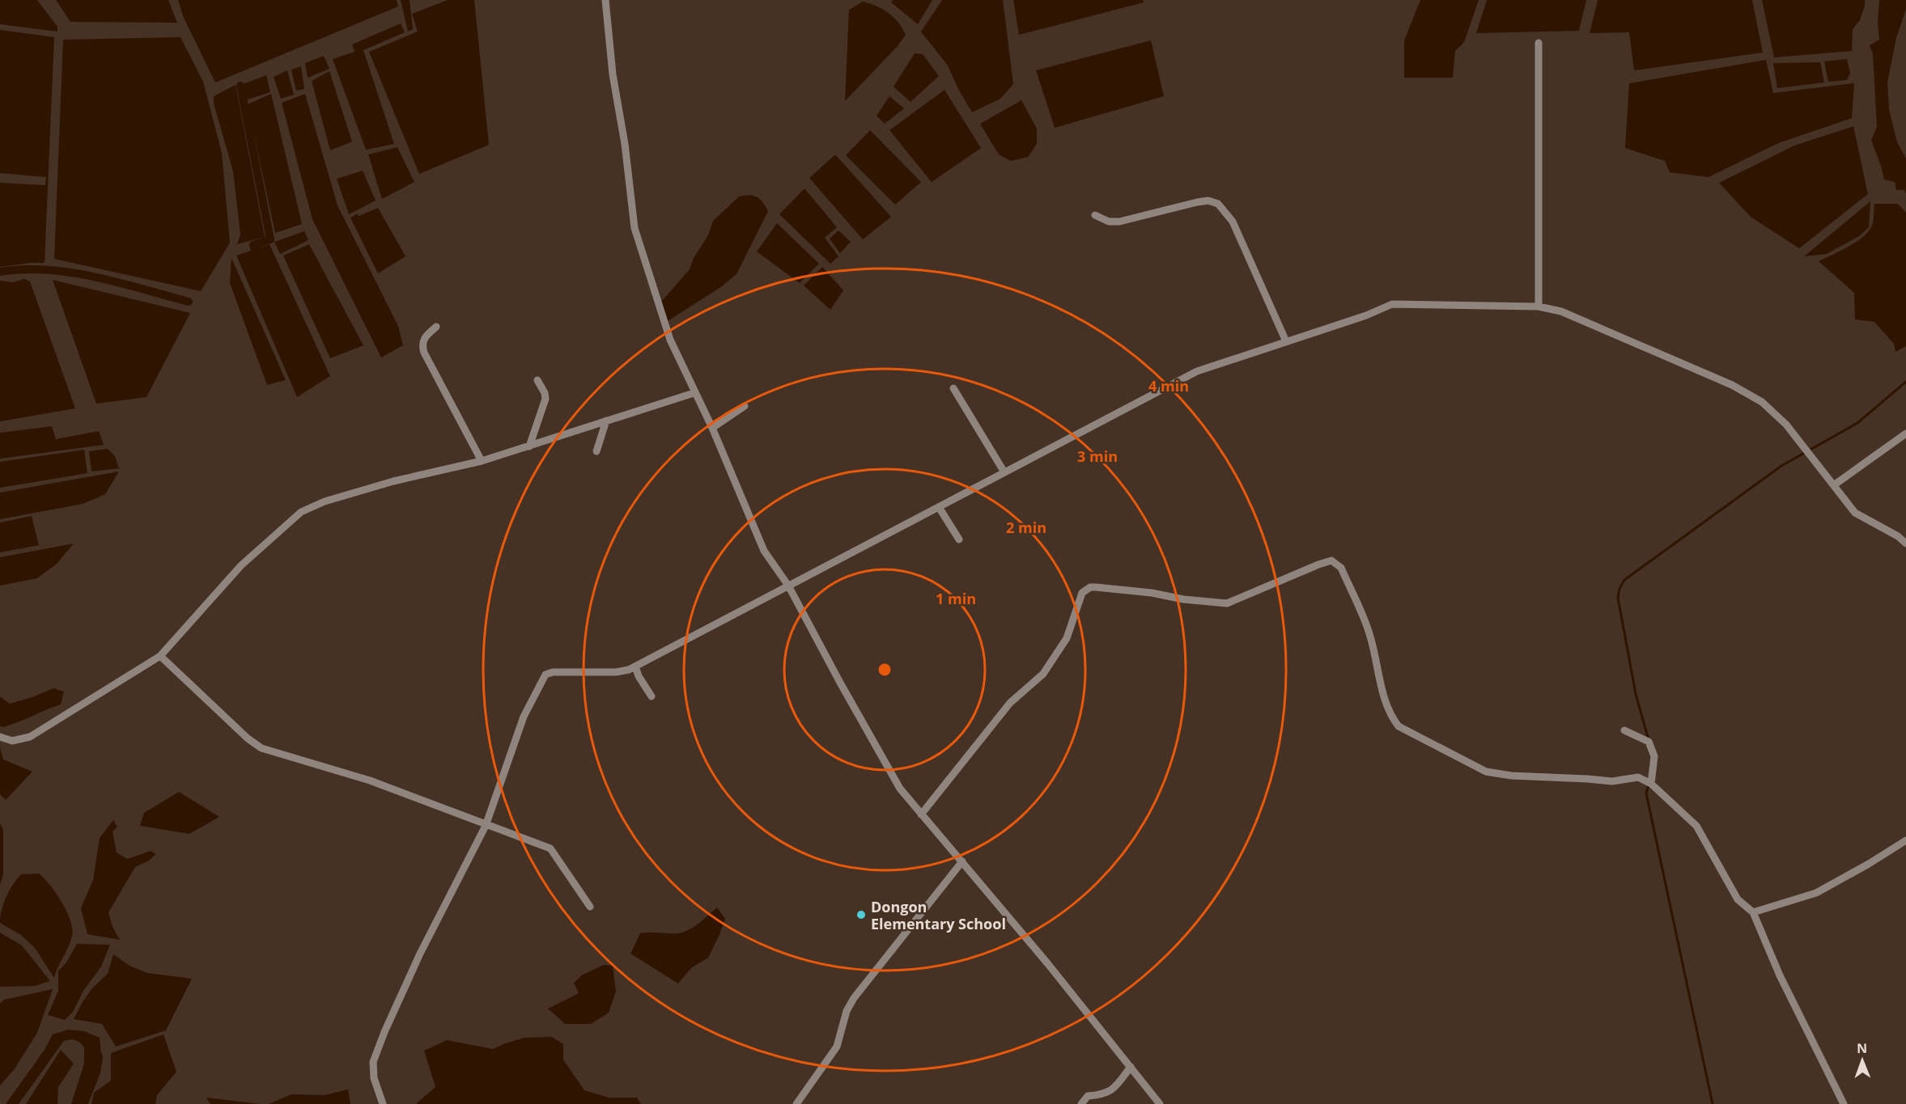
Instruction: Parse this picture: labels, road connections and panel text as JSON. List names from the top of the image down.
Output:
{
  "places": ["Dongon Elementary School"],
  "north": "top",
  "rings": [
    "4 min",
    "3 min",
    "2 min",
    "1 min"
  ]
}
